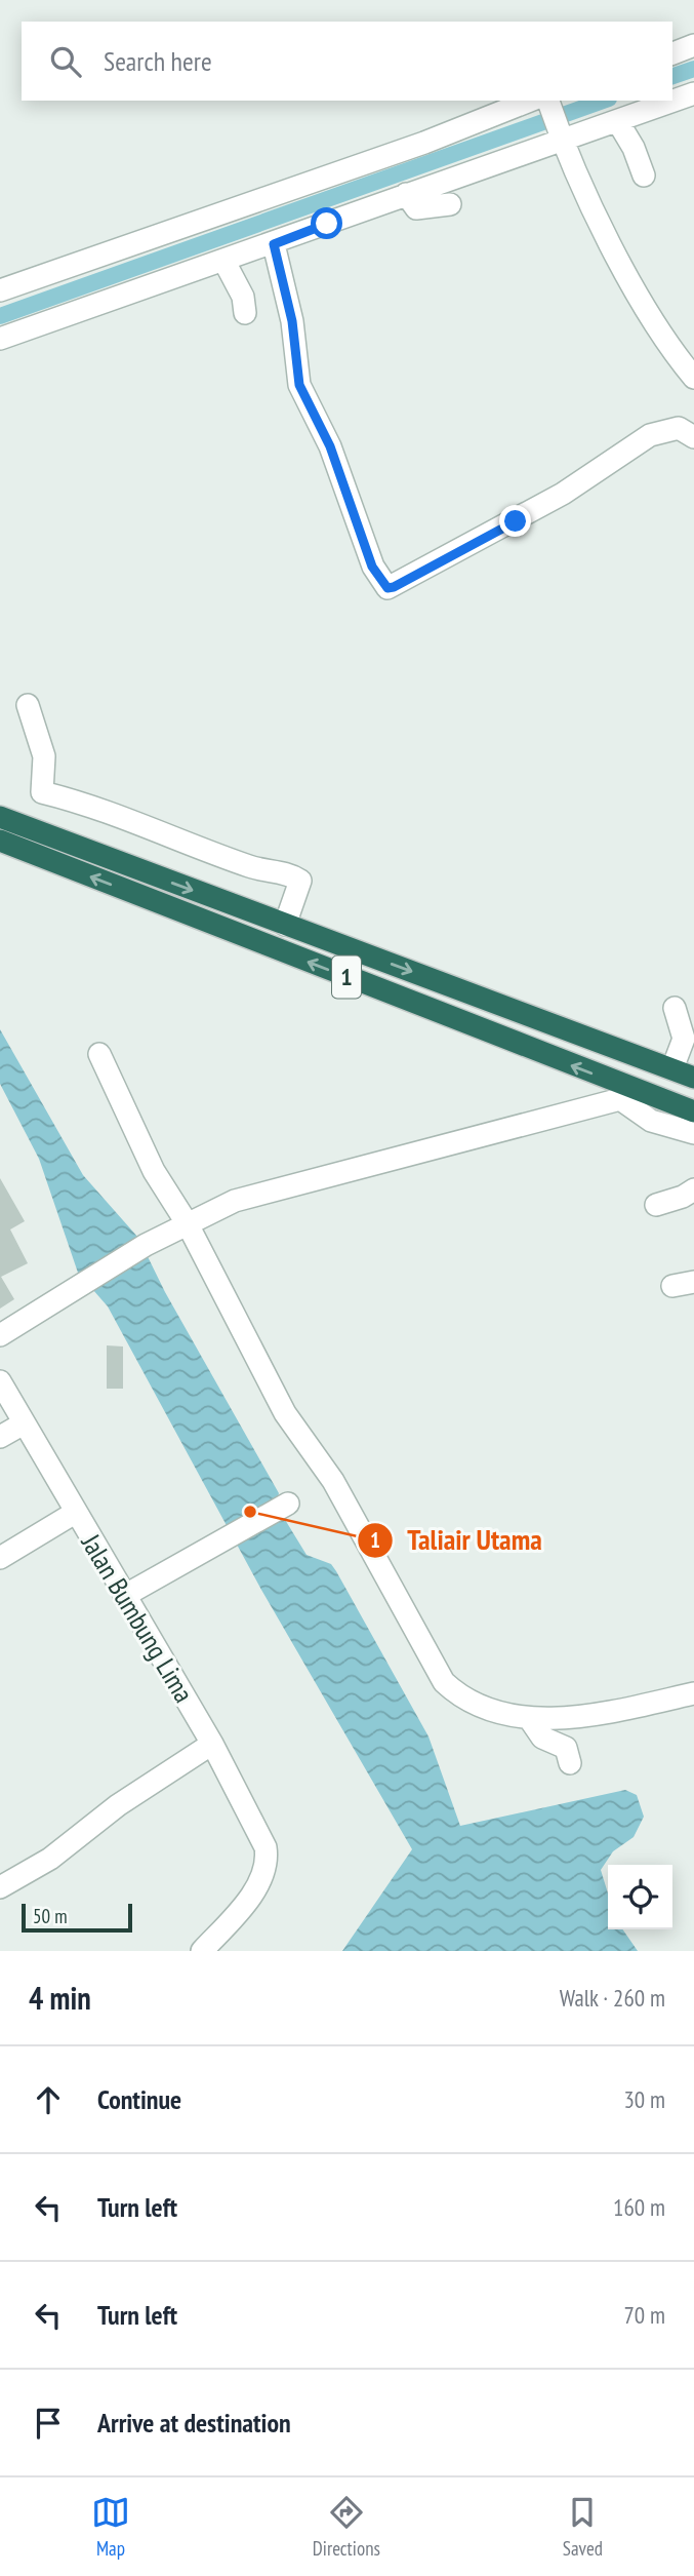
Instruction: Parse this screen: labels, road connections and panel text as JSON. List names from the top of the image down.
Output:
{
  "streets": {
    "highway": ["1"],
    "street": ["Jalan Bumbung Lima"]
  },
  "places": ["Taliair Utama"],
  "scale_bar": "50 m",
  "page": {
    "search": "Search here",
    "scale": "50 m",
    "heading": ["4 min", "Walk · 260 m"],
    "list": [
      ["Continue", "30 m"],
      ["Turn left", "160 m"],
      ["Turn left", "70 m"],
      "Arrive at destination"
    ],
    "nav": ["Map", "Directions", "Saved"]
  }
}
